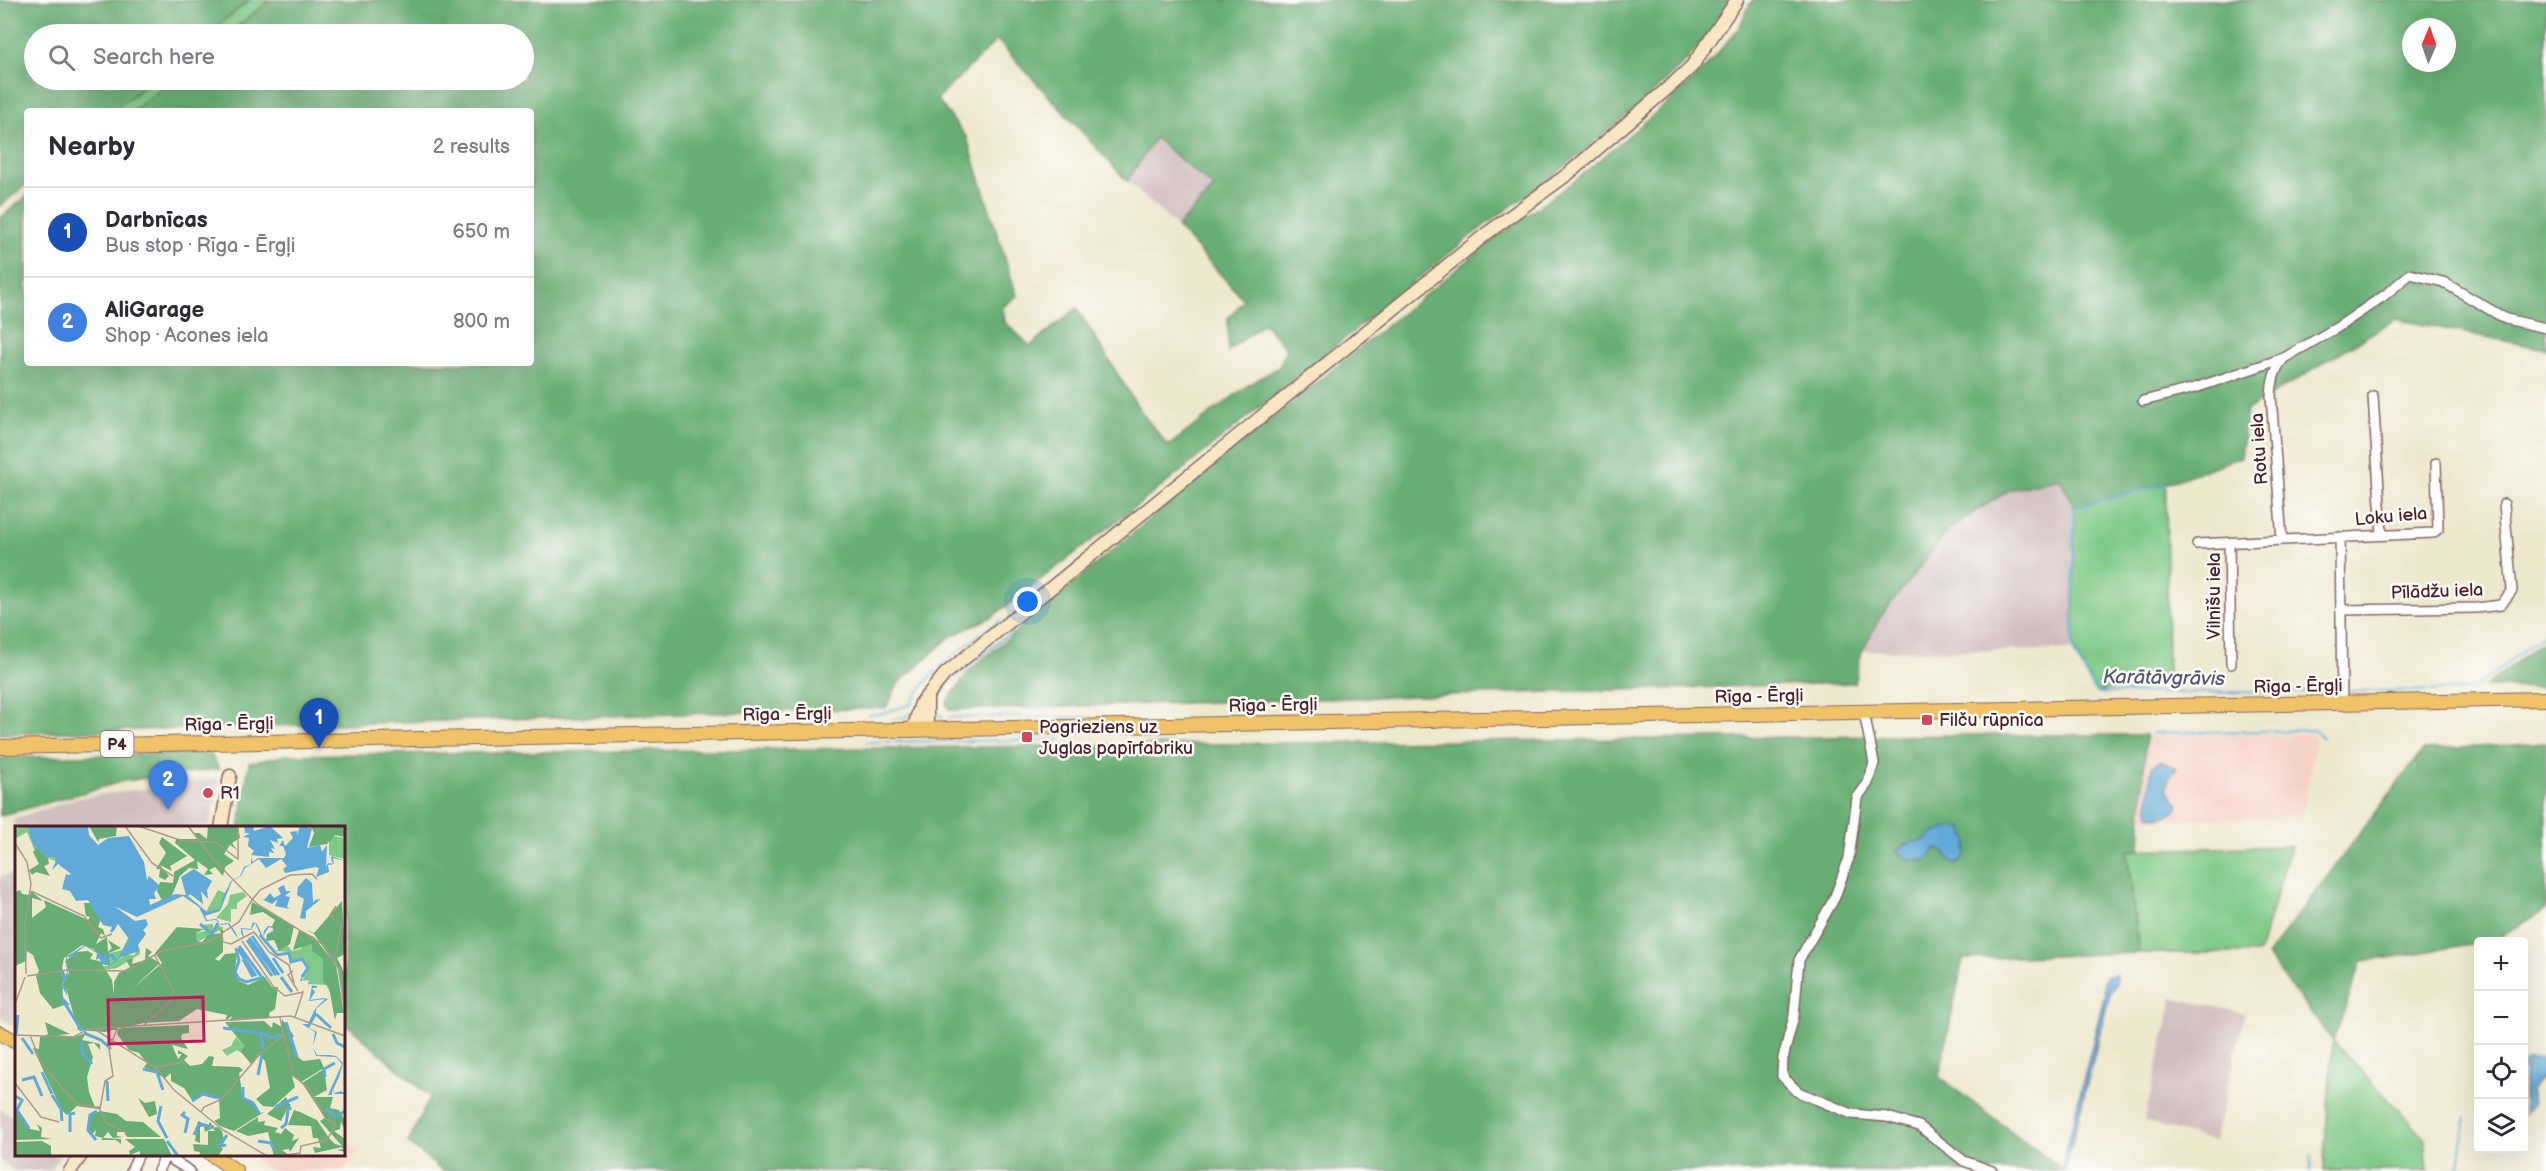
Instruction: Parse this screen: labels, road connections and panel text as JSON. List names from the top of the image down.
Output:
{
  "streets": {
    "main road": ["Rīga - Ērgļi", "P4"],
    "street": [
      "Rotu iela",
      "Loku iela",
      "Pīlādžu iela",
      "Vilnīšu iela"
    ]
  },
  "crossings": [
    ["Rotu iela", "Loku iela"],
    ["Rotu iela", "Vilnīšu iela"],
    ["Loku iela", "Vilnīšu iela"]
  ],
  "water": ["Karātāvgrāvis"],
  "places": {
    "transit": ["Filču rūpnīca", "Pagrieziens uz Juglas papīrfabriku"],
    "other": ["R1"]
  },
  "north": "top",
  "page": {
    "search": "Search here",
    "heading": ["Nearby", "2 results"],
    "list": [
      {
        "mark": "1",
        "name": "Darbnīcas",
        "note": "Bus stop · Rīga - Ērgļi",
        "value": "650 m"
      },
      {
        "mark": "2",
        "name": "AliGarage",
        "note": "Shop · Acones iela",
        "value": "800 m"
      }
    ],
    "pins": ["1", "2"],
    "map_buttons": ["+", "−"]
  }
}
